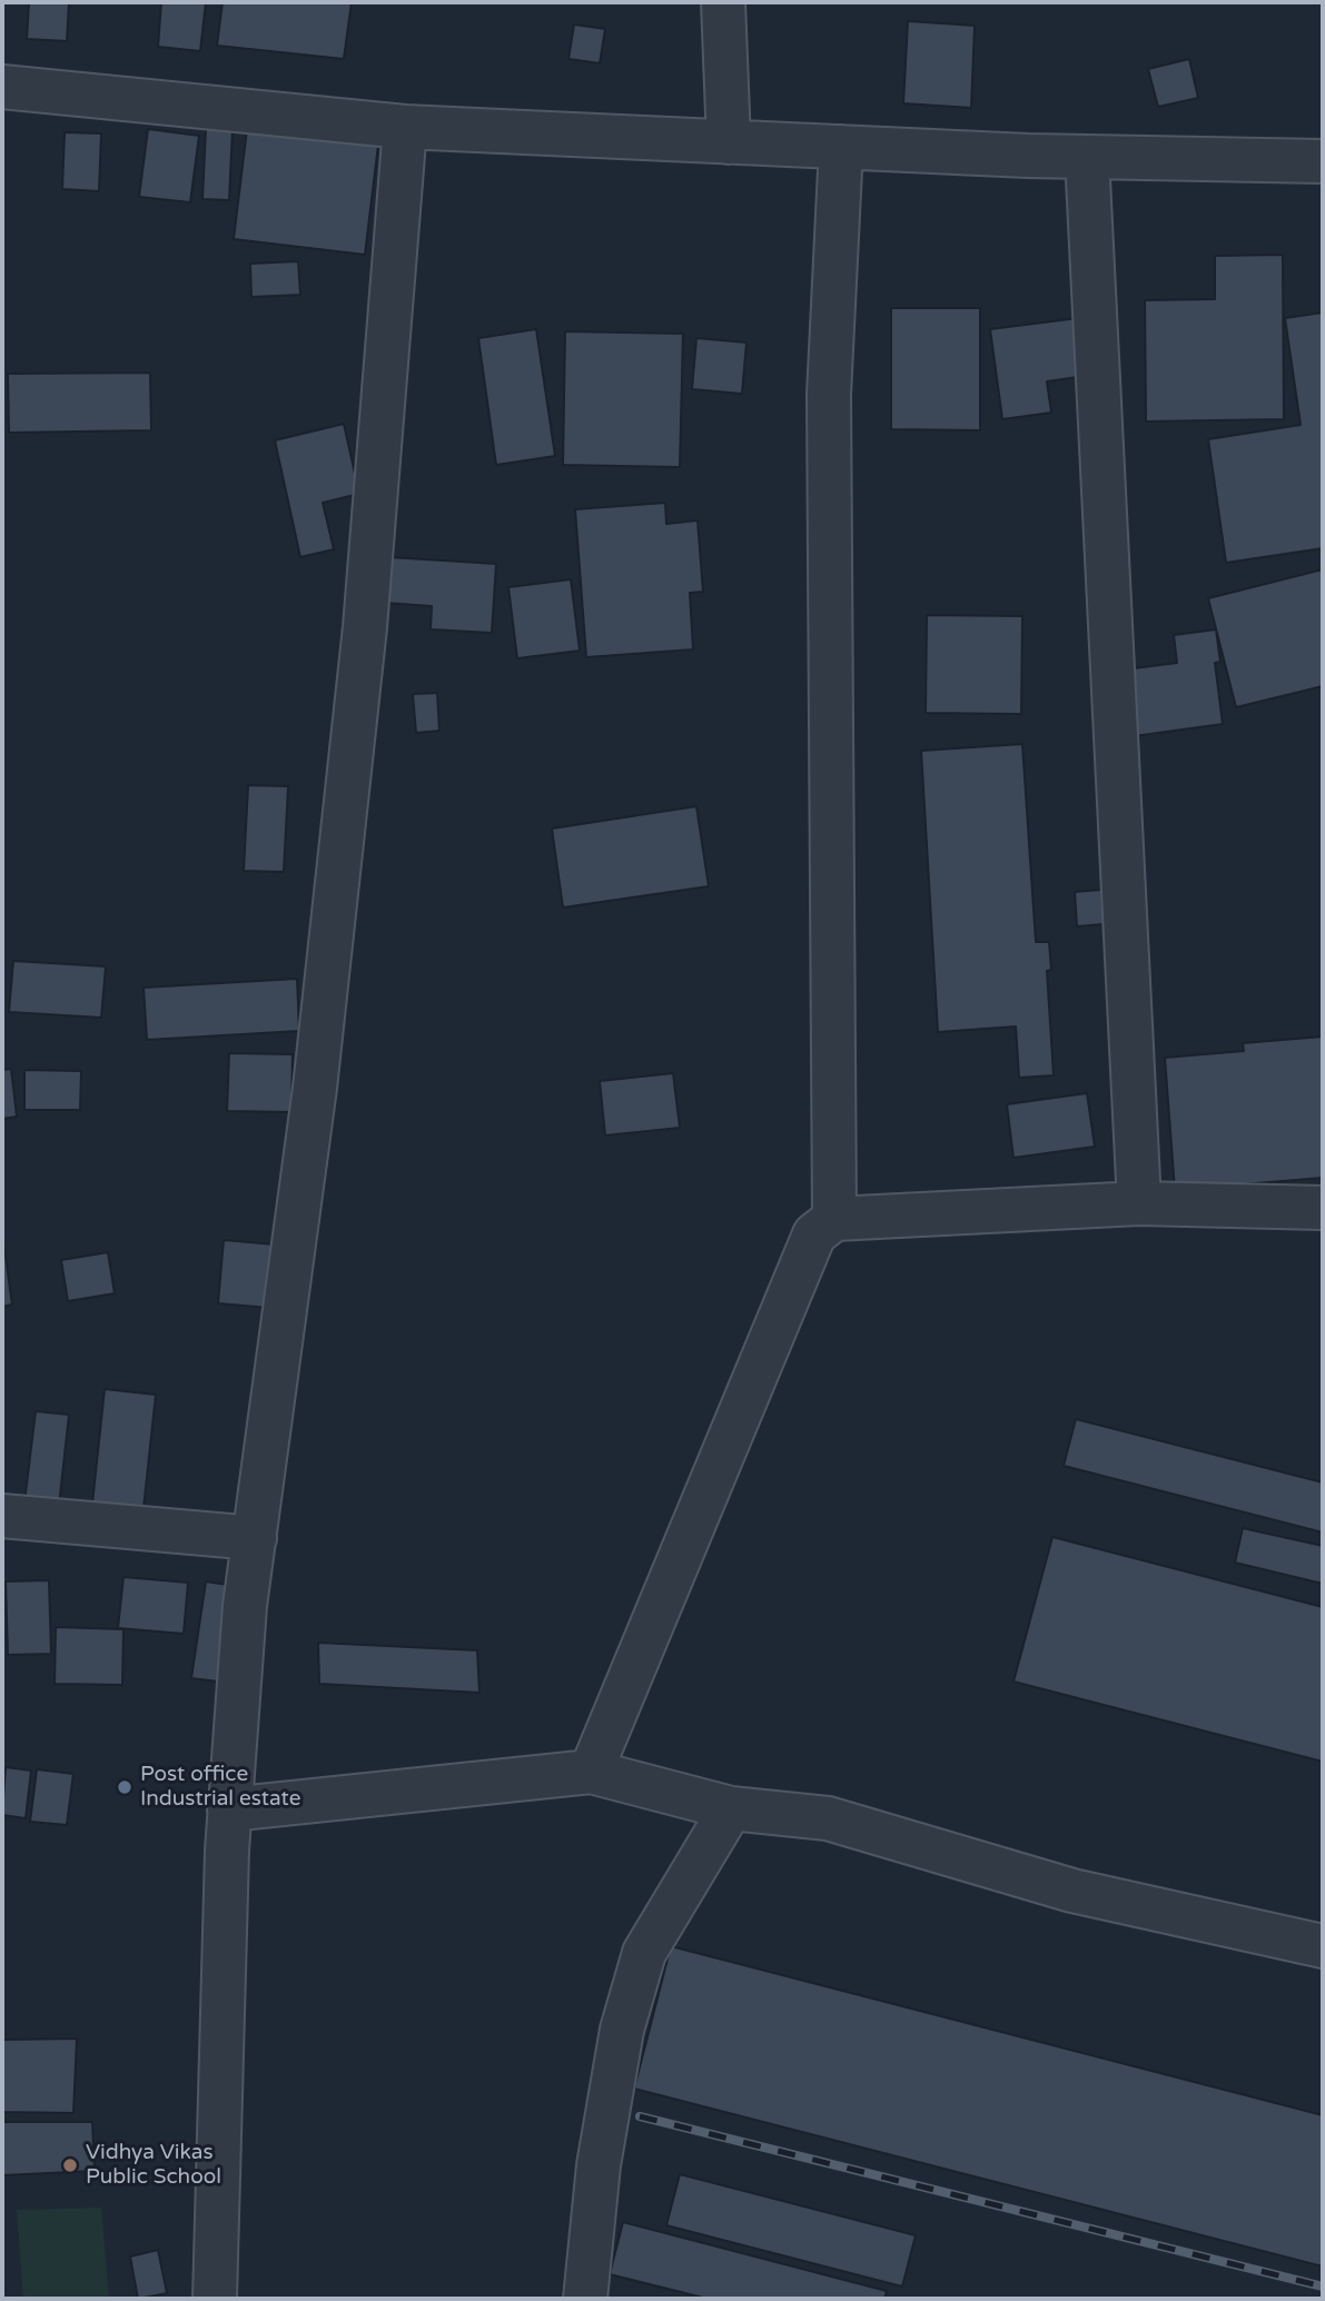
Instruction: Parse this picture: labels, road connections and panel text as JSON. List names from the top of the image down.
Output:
{
  "places": ["Post office Industrial estate", "Vidhya Vikas Public School"]
}
